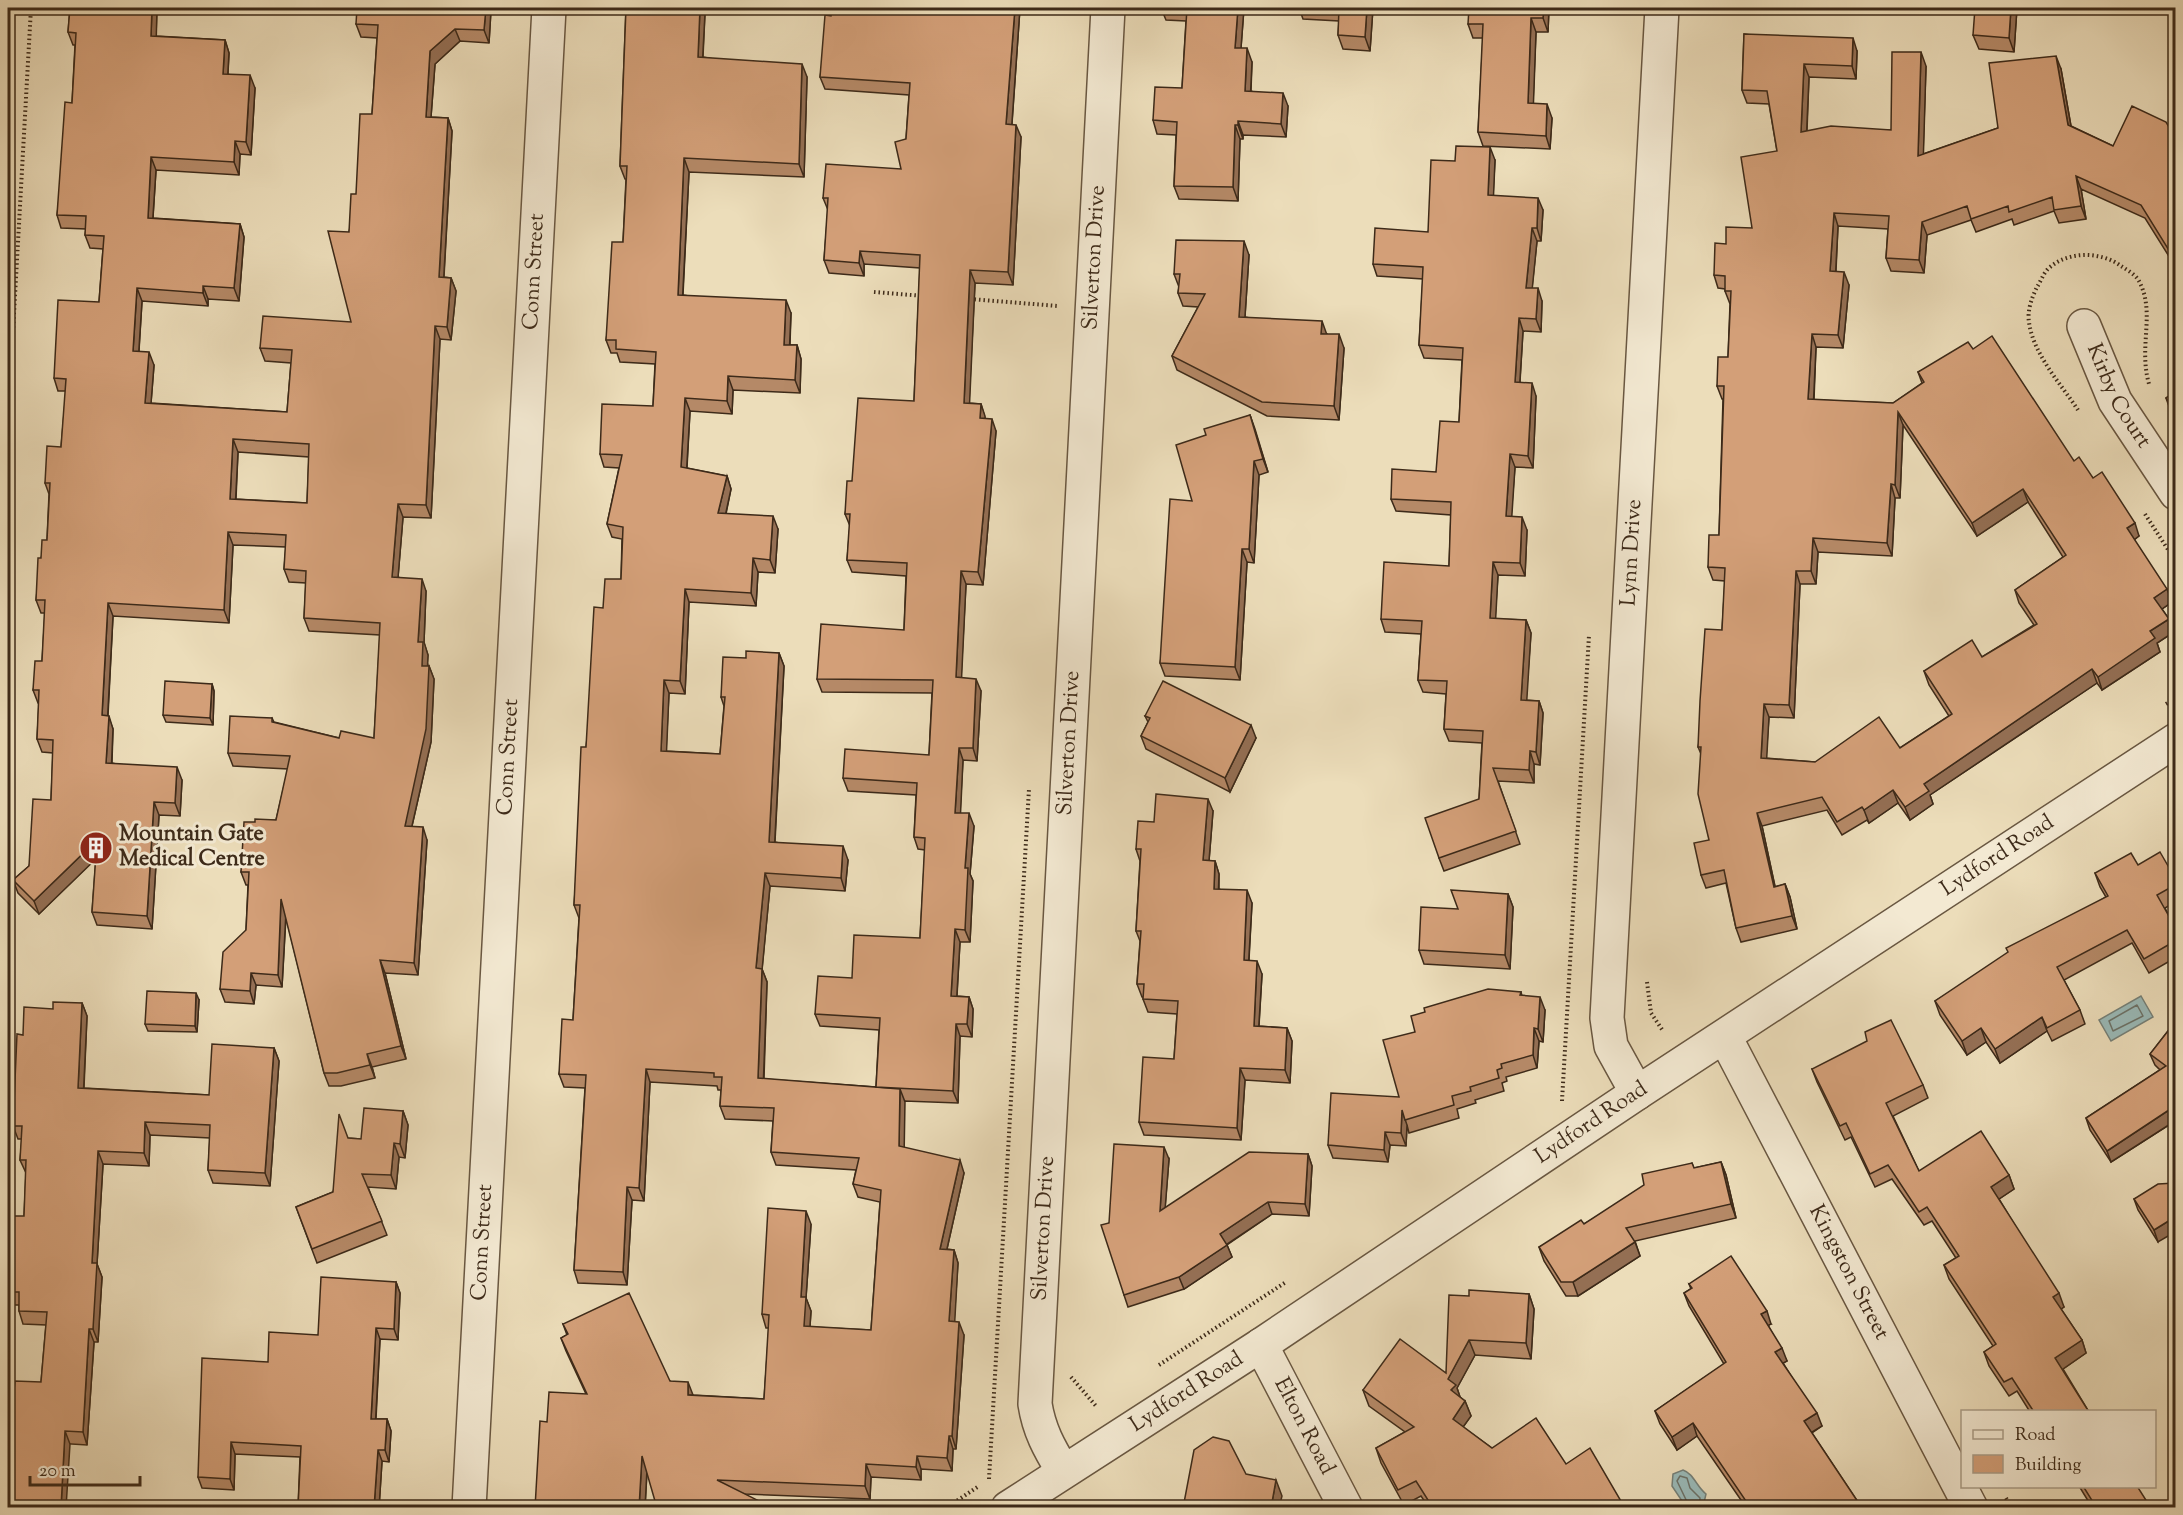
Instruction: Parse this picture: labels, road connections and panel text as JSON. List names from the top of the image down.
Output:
{
  "streets": {
    "street": [
      "Silverton Drive",
      "Conn Street",
      "Kirby Court",
      "Lynn Drive",
      "Lydford Road",
      "Kingston Street",
      "Elton Road"
    ]
  },
  "crossings": [
    ["Silverton Drive", "Lydford Road"],
    ["Lynn Drive", "Lydford Road"],
    ["Lydford Road", "Kingston Street"],
    ["Lydford Road", "Elton Road"]
  ],
  "places": {
    "building": ["Mountain Gate Medical Centre"]
  },
  "legend": ["Road", "Building"],
  "scale_bar": "20 m"
}
